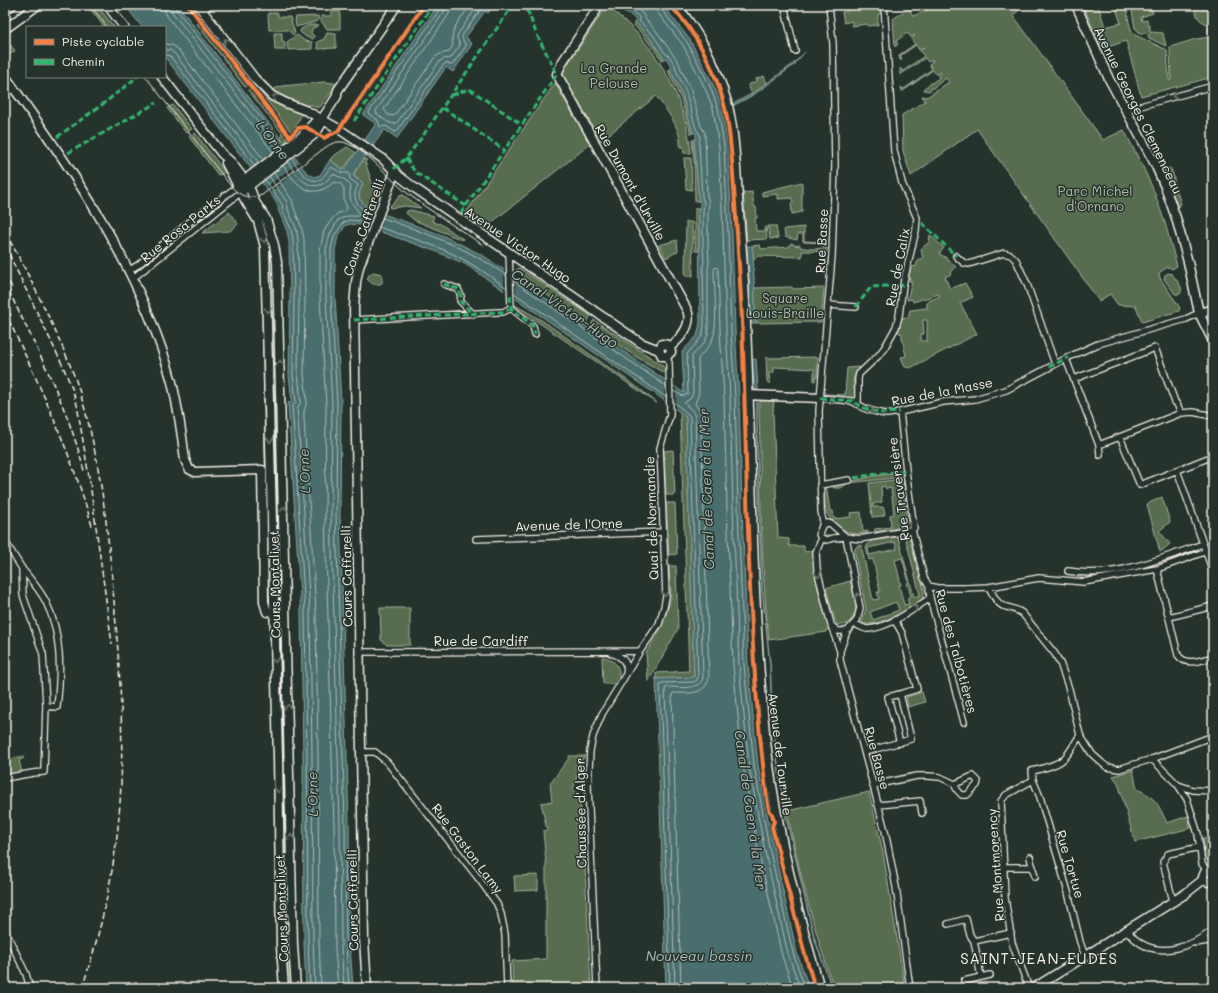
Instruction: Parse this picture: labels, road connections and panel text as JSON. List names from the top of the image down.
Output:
{
  "streets": {
    "street": [
      "Avenue Georges Clemenceau",
      "Rue Dumont d'Urville",
      "Cours Caffarelli",
      "Rue Rosa Parks",
      "Rue Basse",
      "Avenue Victor Hugo",
      "Rue de Calix",
      "Rue de la Masse",
      "Rue Traversière",
      "Quai de Normandie",
      "Avenue de l'Orne",
      "Cours Montalivet",
      "Rue de Cardiff",
      "Rue des Talbotières",
      "Avenue de Tourville",
      "Chaussée d'Alger",
      "Rue Gaston Lamy",
      "Rue Tortue",
      "Rue Montmorency"
    ]
  },
  "crossings": [
    ["Avenue Georges Clemenceau", "Rue de la Masse"],
    ["Rue Dumont d'Urville", "Avenue Victor Hugo"],
    ["Rue Dumont d'Urville", "Quai de Normandie"],
    ["Cours Caffarelli", "Avenue Victor Hugo"],
    ["Cours Caffarelli", "Rue de Cardiff"],
    ["Cours Caffarelli", "Rue Gaston Lamy"],
    ["Rue Rosa Parks", "Cours Montalivet"],
    ["Rue Basse", "Rue de la Masse"],
    ["Avenue Victor Hugo", "Quai de Normandie"],
    ["Rue de Calix", "Rue de la Masse"],
    ["Rue de la Masse", "Rue Traversière"],
    ["Rue de la Masse", "Avenue de Tourville"],
    ["Rue Traversière", "Rue des Talbotières"],
    ["Quai de Normandie", "Avenue de l'Orne"],
    ["Quai de Normandie", "Rue de Cardiff"],
    ["Quai de Normandie", "Chaussée d'Alger"],
    ["Rue de Cardiff", "Chaussée d'Alger"],
    ["Rue Tortue", "Rue Montmorency"]
  ],
  "one_way": ["Quai de Normandie"],
  "districts": ["SAINT-JEAN-EUDES"],
  "water": [
    "L'Orne",
    "Canal Victor-Hugo",
    "Canal de Caen à la Mer",
    "Nouveau bassin"
  ],
  "parks": ["La Grande Pelouse", "Parc Michel d'Ornano", "Square Louis-Braille"],
  "legend": ["Piste cyclable", "Chemin"]
}
